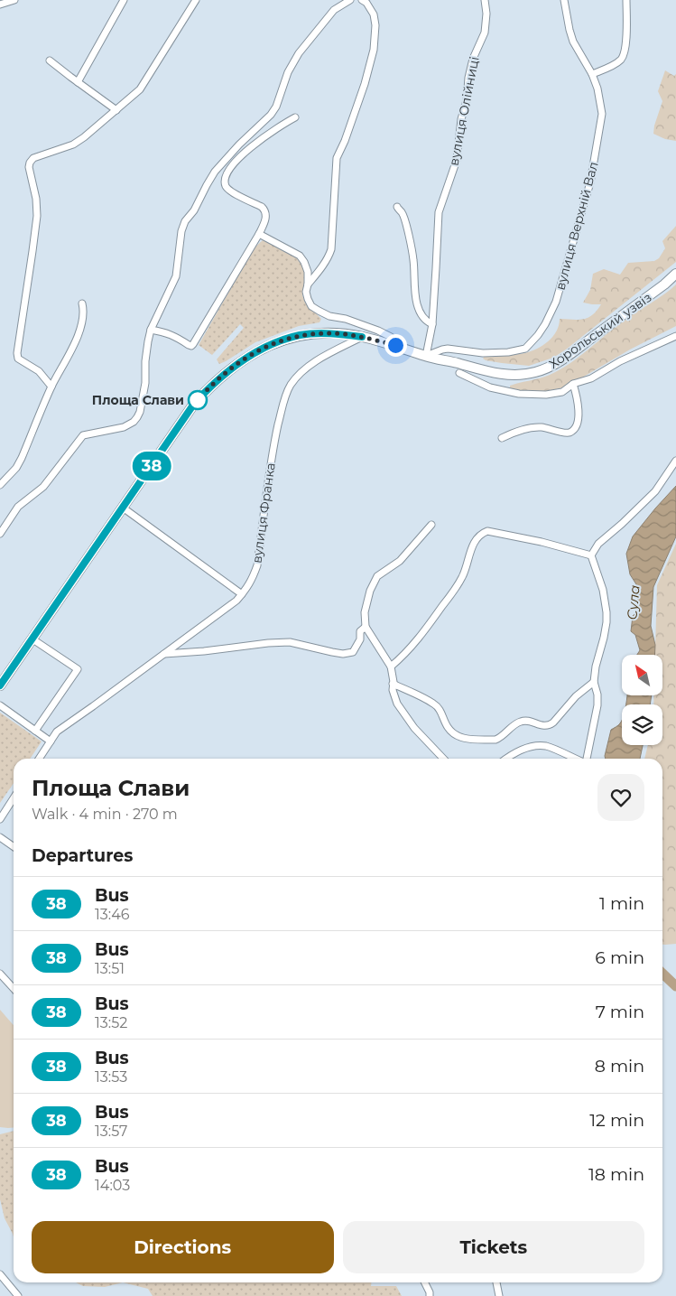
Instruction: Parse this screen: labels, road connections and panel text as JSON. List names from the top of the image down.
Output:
{
  "streets": {
    "main road": ["Хорольський узвіз"],
    "street": ["вулиця Олійниці", "вулиця Верхній Вал", "вулиця Франка"]
  },
  "crossings": [
    ["вулиця Олійниці", "вулиця Верхній Вал"],
    ["вулиця Олійниці", "Хорольський узвіз"],
    ["вулиця Верхній Вал", "Хорольський узвіз"],
    ["Хорольський узвіз", "вулиця Франка"]
  ],
  "water": ["Сула"],
  "places": ["Площа Слави"],
  "lines": ["bus line 38"],
  "north": "top left",
  "page": {
    "on_map": "38",
    "heading": [
      ["Площа Слави", "Walk · 4 min · 270 m"],
      "Departures"
    ],
    "list": [
      {
        "mark": "38",
        "name": "Bus",
        "note": "13:46",
        "value": "1 min"
      },
      {
        "mark": "38",
        "name": "Bus",
        "note": "13:51",
        "value": "6 min"
      },
      {
        "mark": "38",
        "name": "Bus",
        "note": "13:52",
        "value": "7 min"
      },
      {
        "mark": "38",
        "name": "Bus",
        "note": "13:53",
        "value": "8 min"
      },
      {
        "mark": "38",
        "name": "Bus",
        "note": "13:57",
        "value": "12 min"
      },
      {
        "mark": "38",
        "name": "Bus",
        "note": "14:03",
        "value": "18 min"
      }
    ],
    "buttons": ["Directions", "Tickets"]
  }
}
